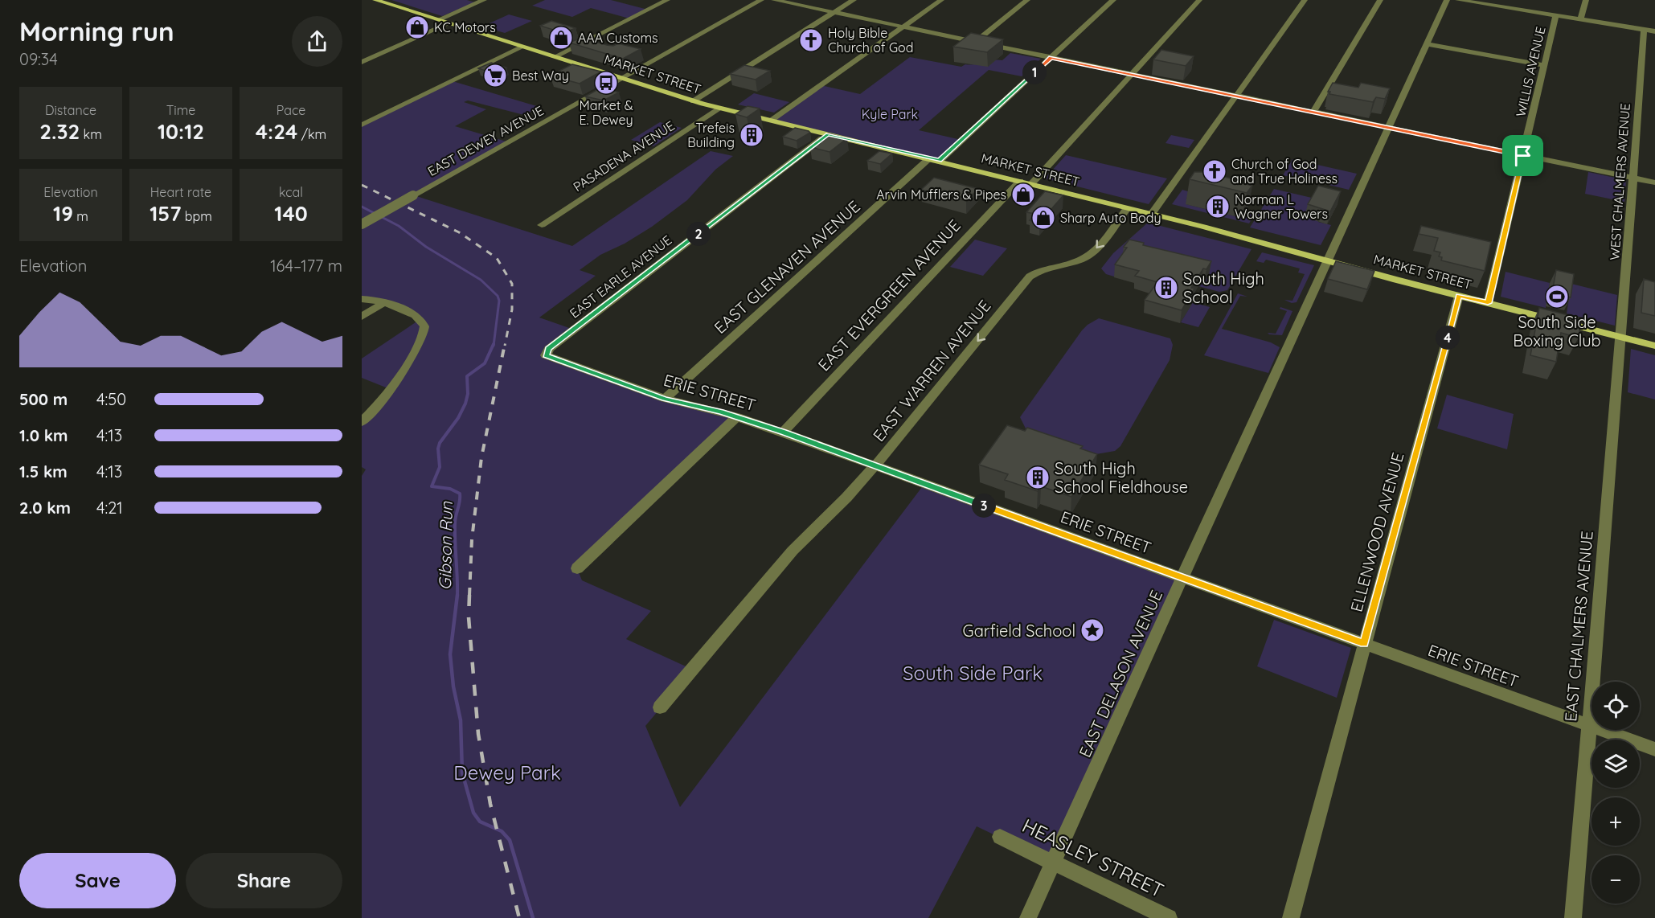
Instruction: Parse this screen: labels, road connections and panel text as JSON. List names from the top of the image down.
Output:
{
  "streets": {
    "main road": ["MARKET STREET"],
    "street": [
      "WILLIS AVENUE",
      "EAST DEWEY AVENUE",
      "PASADENA AVENUE",
      "WEST CHALMERS AVENUE",
      "EAST GLENAVEN AVENUE",
      "EAST EARLE AVENUE",
      "EAST EVERGREEN AVENUE",
      "EAST WARREN AVENUE",
      "ERIE STREET",
      "ELLENWOOD AVENUE",
      "EAST CHALMERS AVENUE",
      "EAST DELASON AVENUE",
      "HEASLEY STREET"
    ]
  },
  "crossings": [
    ["WILLIS AVENUE", "MARKET STREET"],
    ["MARKET STREET", "EAST DEWEY AVENUE"],
    ["MARKET STREET", "PASADENA AVENUE"],
    ["MARKET STREET", "WEST CHALMERS AVENUE"],
    ["MARKET STREET", "EAST GLENAVEN AVENUE"],
    ["MARKET STREET", "EAST EARLE AVENUE"],
    ["MARKET STREET", "EAST EVERGREEN AVENUE"],
    ["MARKET STREET", "EAST WARREN AVENUE"],
    ["MARKET STREET", "ELLENWOOD AVENUE"],
    ["MARKET STREET", "EAST CHALMERS AVENUE"],
    ["MARKET STREET", "EAST DELASON AVENUE"],
    ["WEST CHALMERS AVENUE", "EAST CHALMERS AVENUE"],
    ["EAST GLENAVEN AVENUE", "ERIE STREET"],
    ["EAST EARLE AVENUE", "ERIE STREET"],
    ["EAST EVERGREEN AVENUE", "ERIE STREET"],
    ["EAST WARREN AVENUE", "ERIE STREET"],
    ["ERIE STREET", "ELLENWOOD AVENUE"],
    ["ERIE STREET", "EAST CHALMERS AVENUE"],
    ["ERIE STREET", "EAST DELASON AVENUE"],
    ["EAST DELASON AVENUE", "HEASLEY STREET"]
  ],
  "one_way": ["EAST WARREN AVENUE"],
  "water": ["Gibson Run"],
  "parks": ["Kyle Park", "South Side Park", "Dewey Park"],
  "places": {
    "shop": [
      "KC Motors",
      "AAA Customs",
      "Arvin Mufflers & Pipes",
      "Sharp Auto Body"
    ],
    "church": ["Holy Bible Church of God", "Church of God and True Holiness"],
    "supermarket": ["Best Way"],
    "bus stop": ["Market & E. Dewey"],
    "building": [
      "Trefeis Building",
      "Norman L Wagner Towers",
      "South High School",
      "South High School Fieldhouse"
    ],
    "sports": ["South Side Boxing Club"],
    "place": ["Garfield School"]
  },
  "page": {
    "heading": ["Morning run", "09:34"],
    "pins": [
      "1",
      "2",
      "4",
      "3"
    ],
    "stats": [
      ["Distance", "2.32 km"],
      ["Time", "10:12"],
      ["Pace", "4:24 /km"],
      ["Elevation", "19 m"],
      ["Heart rate", "157 bpm"],
      ["kcal", "140"]
    ],
    "chart": ["Elevation", "164–177 m"],
    "list": [
      {
        "name": "500 m",
        "note": "4:50"
      },
      {
        "name": "1.0 km",
        "note": "4:13"
      },
      {
        "name": "1.5 km",
        "note": "4:13"
      },
      {
        "name": "2.0 km",
        "note": "4:21"
      }
    ],
    "map_buttons": ["+", "−"],
    "buttons": ["Save", "Share"]
  }
}
